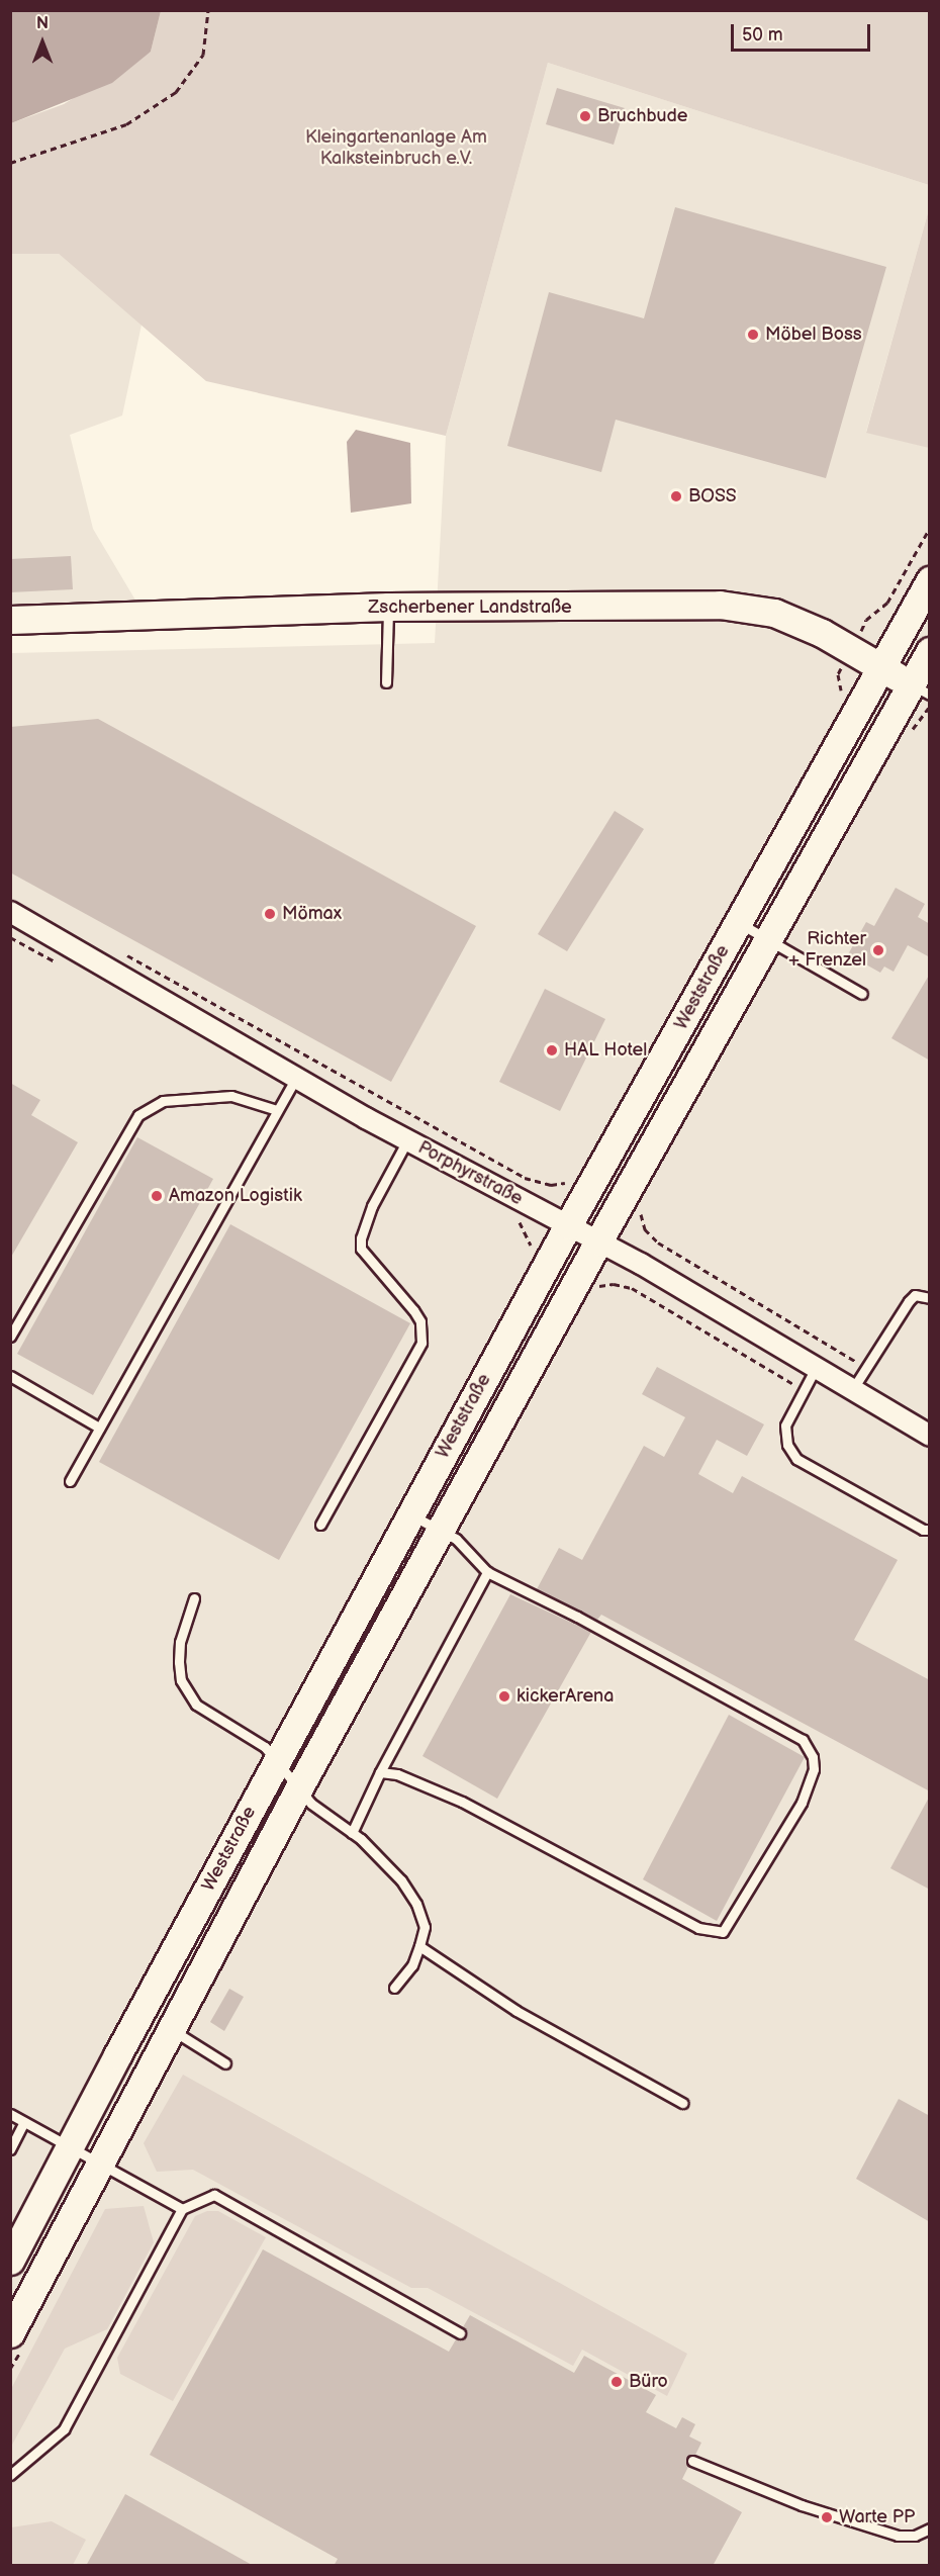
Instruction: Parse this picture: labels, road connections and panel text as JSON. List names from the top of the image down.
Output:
{
  "streets": {
    "main road": ["Zscherbener Landstraße", "Weststraße"],
    "street": ["Porphyrstraße"]
  },
  "crossings": [
    ["Zscherbener Landstraße", "Weststraße"],
    ["Weststraße", "Porphyrstraße"]
  ],
  "parks": ["Kleingartenanlage Am Kalksteinbruch e.V."],
  "places": [
    "Bruchbude",
    "Möbel Boss",
    "BOSS",
    "Mömax",
    "Richter + Frenzel",
    "HAL Hotel",
    "Amazon Logistik",
    "kickerArena",
    "Büro",
    "Warte PP"
  ],
  "scale_bar": "50 m",
  "north": "top"
}
